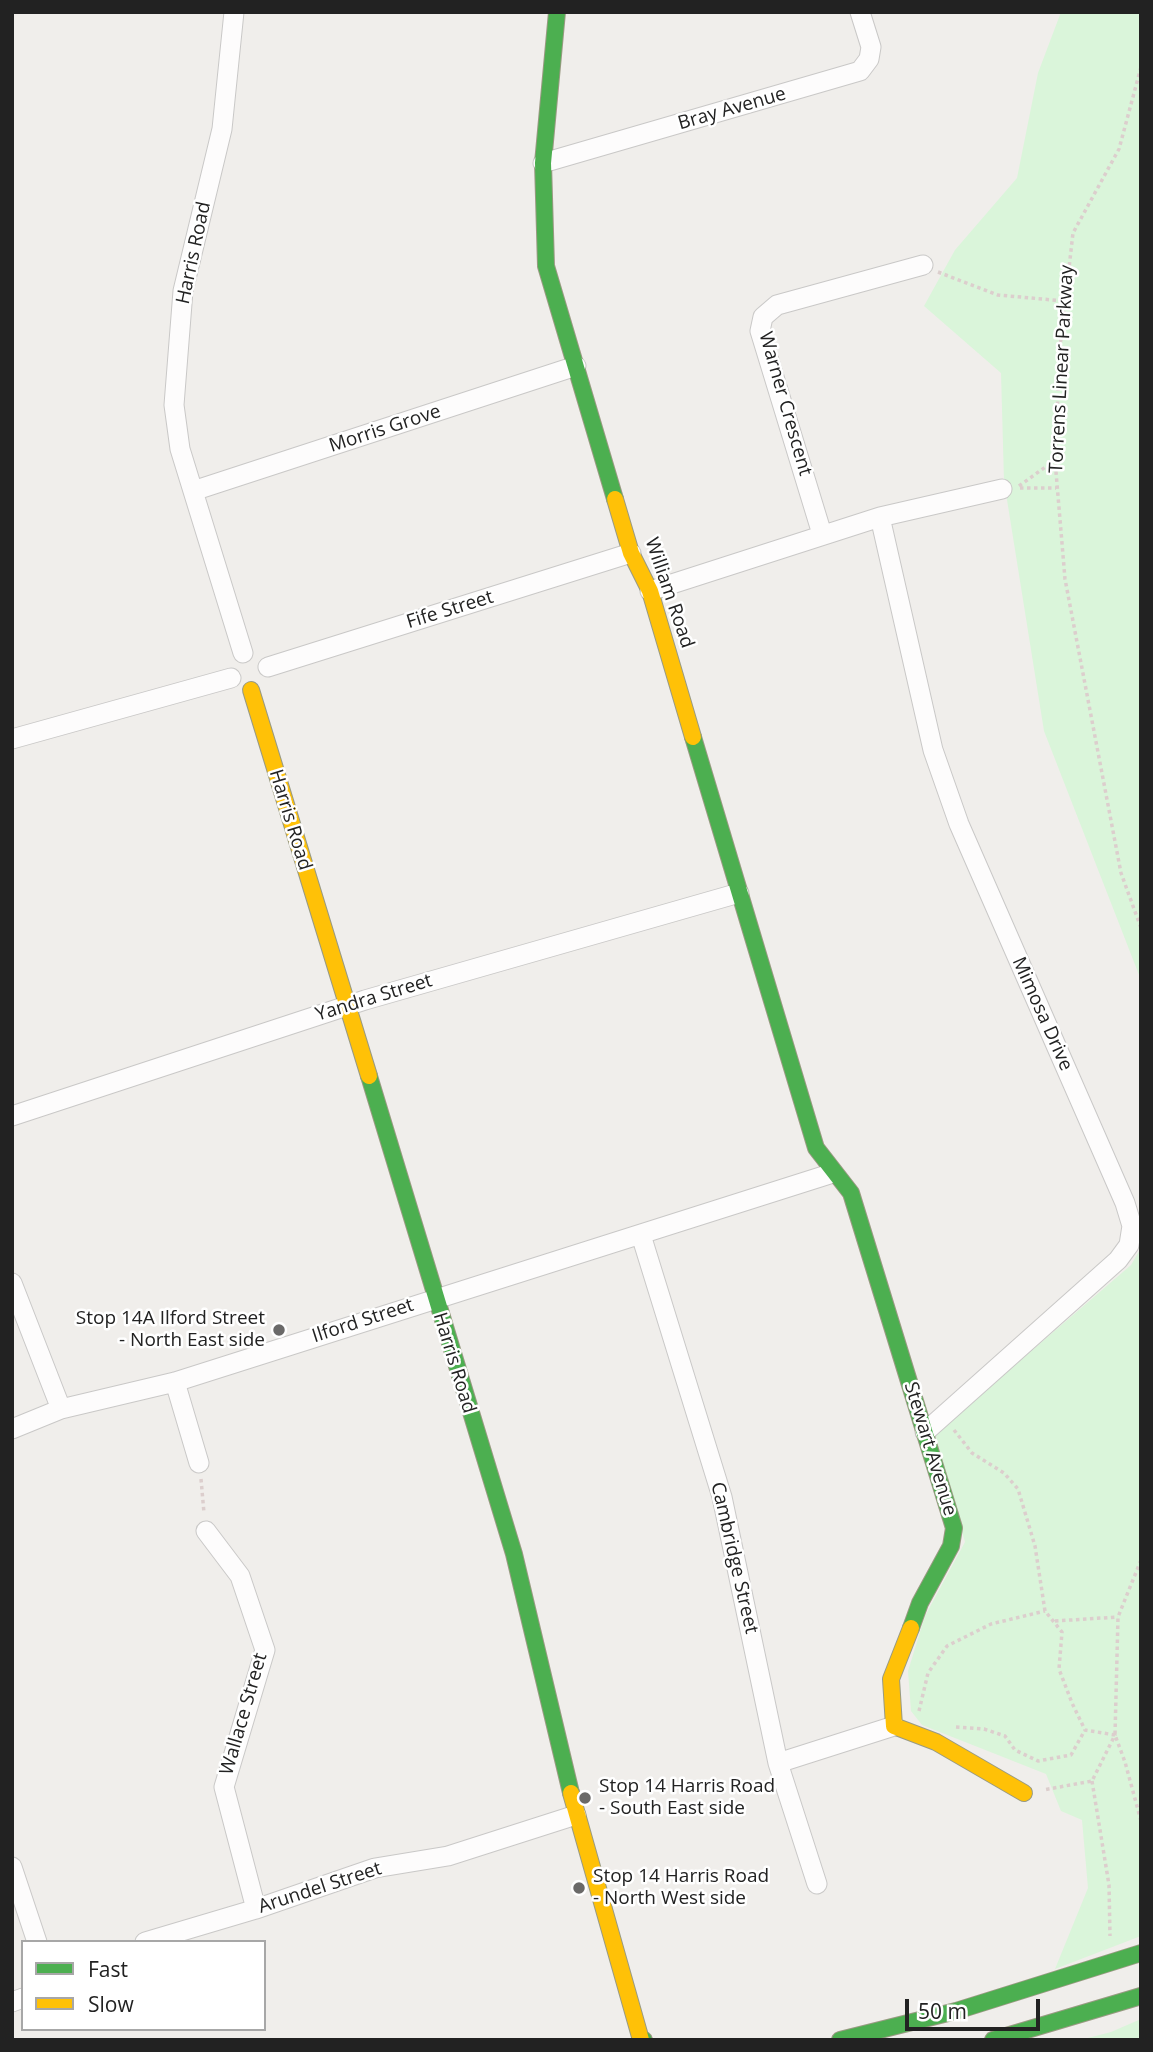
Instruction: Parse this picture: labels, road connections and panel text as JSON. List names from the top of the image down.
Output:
{
  "streets": {
    "main road": ["Harris Road", "William Road", "Stewart Avenue"],
    "street": [
      "Bray Avenue",
      "Warner Crescent",
      "Morris Grove",
      "Fife Street",
      "Yandra Street",
      "Mimosa Drive",
      "Ilford Street",
      "Cambridge Street",
      "Wallace Street",
      "Arundel Street"
    ],
    "path": ["Torrens Linear Parkway"]
  },
  "crossings": [
    ["Bray Avenue", "William Road"],
    ["Harris Road", "Morris Grove"],
    ["Harris Road", "Fife Street"],
    ["Harris Road", "Yandra Street"],
    ["Harris Road", "Ilford Street"],
    ["Harris Road", "Arundel Street"],
    ["Morris Grove", "William Road"],
    ["William Road", "Fife Street"],
    ["William Road", "Yandra Street"],
    ["William Road", "Ilford Street"],
    ["William Road", "Stewart Avenue"],
    ["Mimosa Drive", "Stewart Avenue"],
    ["Ilford Street", "Stewart Avenue"],
    ["Ilford Street", "Cambridge Street"],
    ["Wallace Street", "Arundel Street"]
  ],
  "places": ["Stop 14A Ilford Street - North East side", "Stop 14 Harris Road - South East side", "Stop 14 Harris Road - North West side"],
  "legend": ["Fast", "Slow"],
  "scale_bar": "50 m"
}
